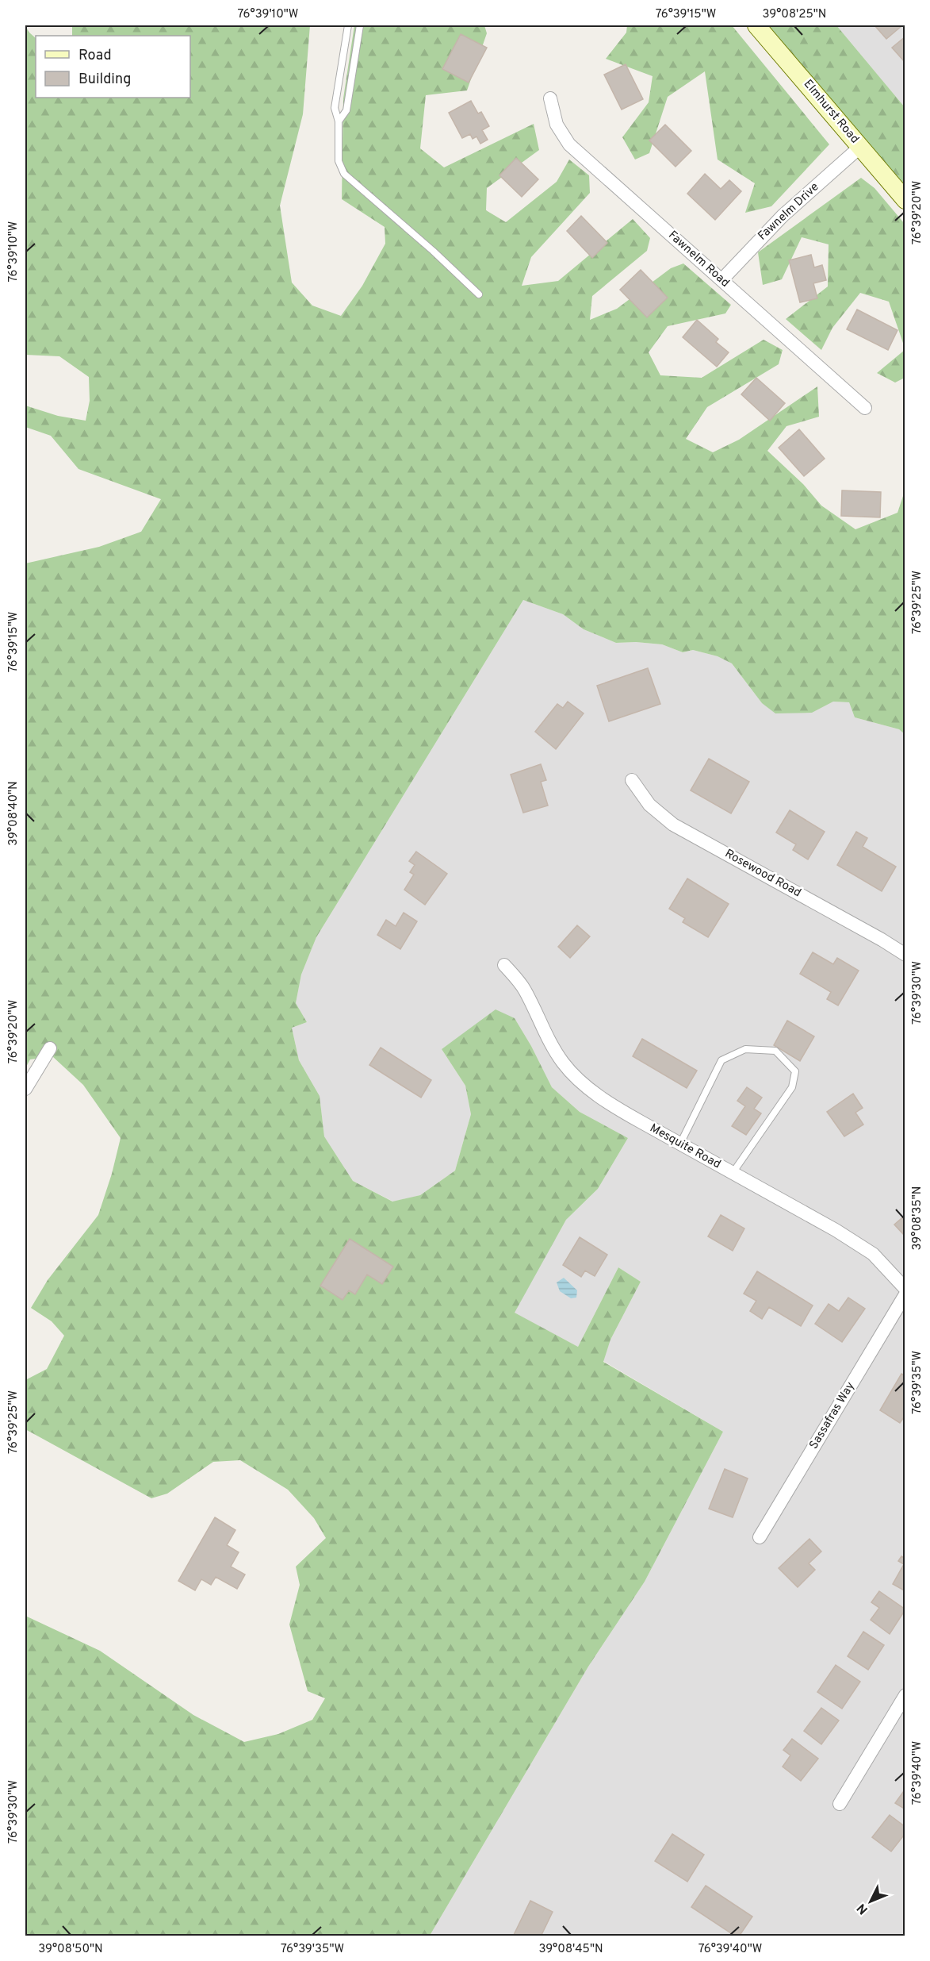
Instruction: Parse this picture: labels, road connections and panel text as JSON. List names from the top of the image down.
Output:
{
  "streets": {
    "street": [
      "Elmhurst Road",
      "Fawnelm Drive",
      "Fawnelm Road",
      "Rosewood Road",
      "Mesquite Road",
      "Sassafras Way"
    ]
  },
  "crossings": [
    ["Elmhurst Road", "Fawnelm Drive"],
    ["Fawnelm Drive", "Fawnelm Road"]
  ],
  "legend": ["Road", "Building"],
  "north": "bottom left",
  "coordinates": [
    "76°39'10\"W",
    "76°39'15\"W",
    "39°08'25\"N",
    "76°39'20\"W",
    "76°39'25\"W",
    "39°08'40\"N",
    "76°39'30\"W",
    "39°08'35\"N",
    "76°39'35\"W",
    "76°39'40\"W",
    "39°08'50\"N",
    "39°08'45\"N"
  ]
}
